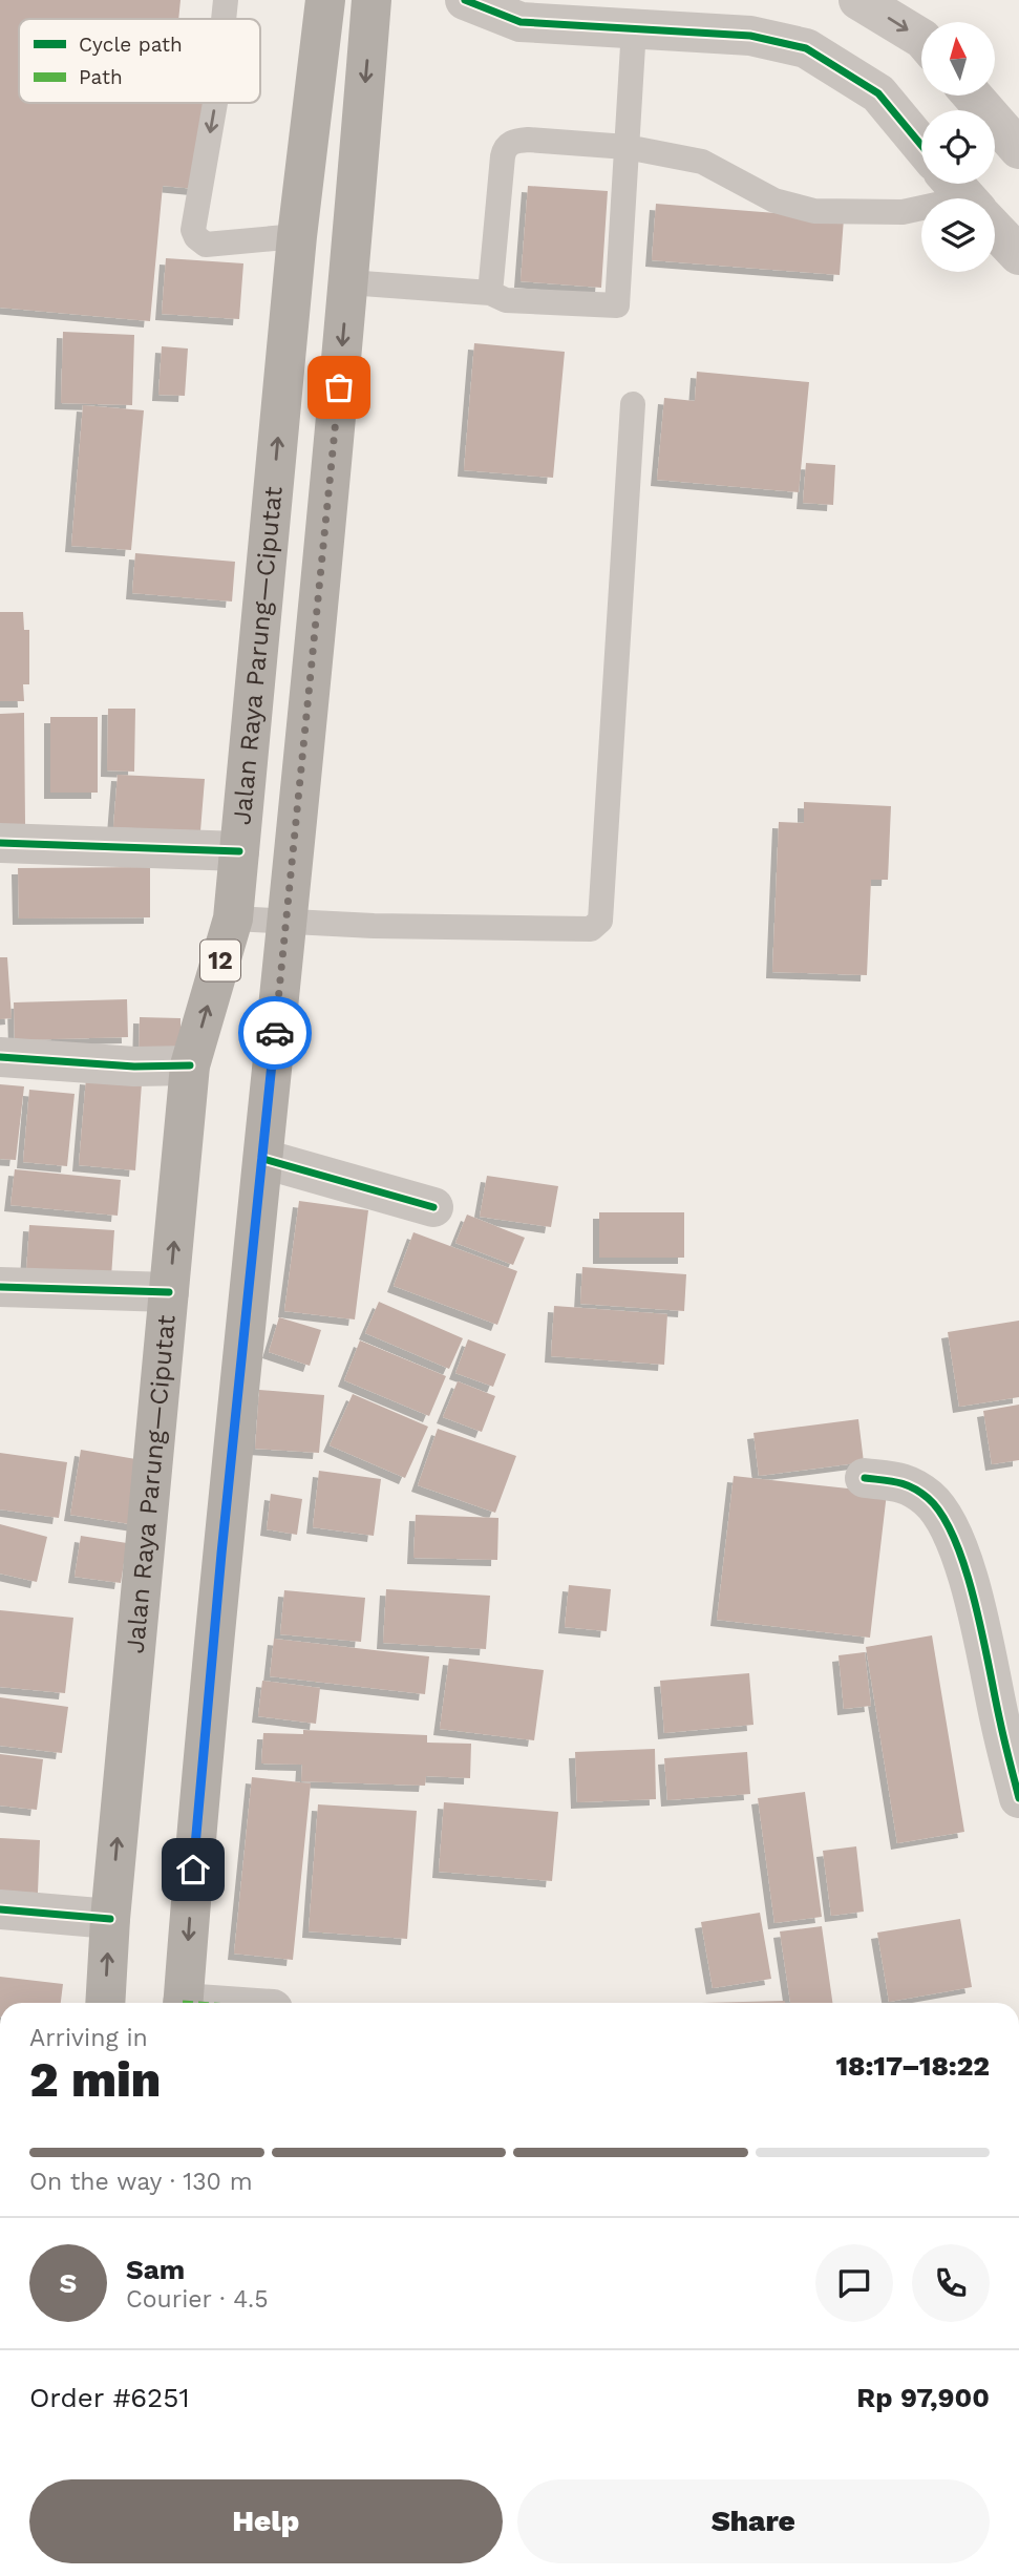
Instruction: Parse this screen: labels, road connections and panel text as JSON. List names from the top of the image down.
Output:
{
  "streets": {
    "highway": ["Jalan Raya Parung—Ciputat", "12"]
  },
  "legend": ["Cycle path", "Path"],
  "north": "top",
  "page": {
    "heading": ["2 min", "Arriving in", "18:17–18:22"],
    "panel": [
      "Sam",
      "Courier · 4.5",
      "Order #6251",
      "Rp 97,900"
    ],
    "bar": "On the way · 130 m",
    "round": "S",
    "buttons": ["Help", "Share"]
  }
}
